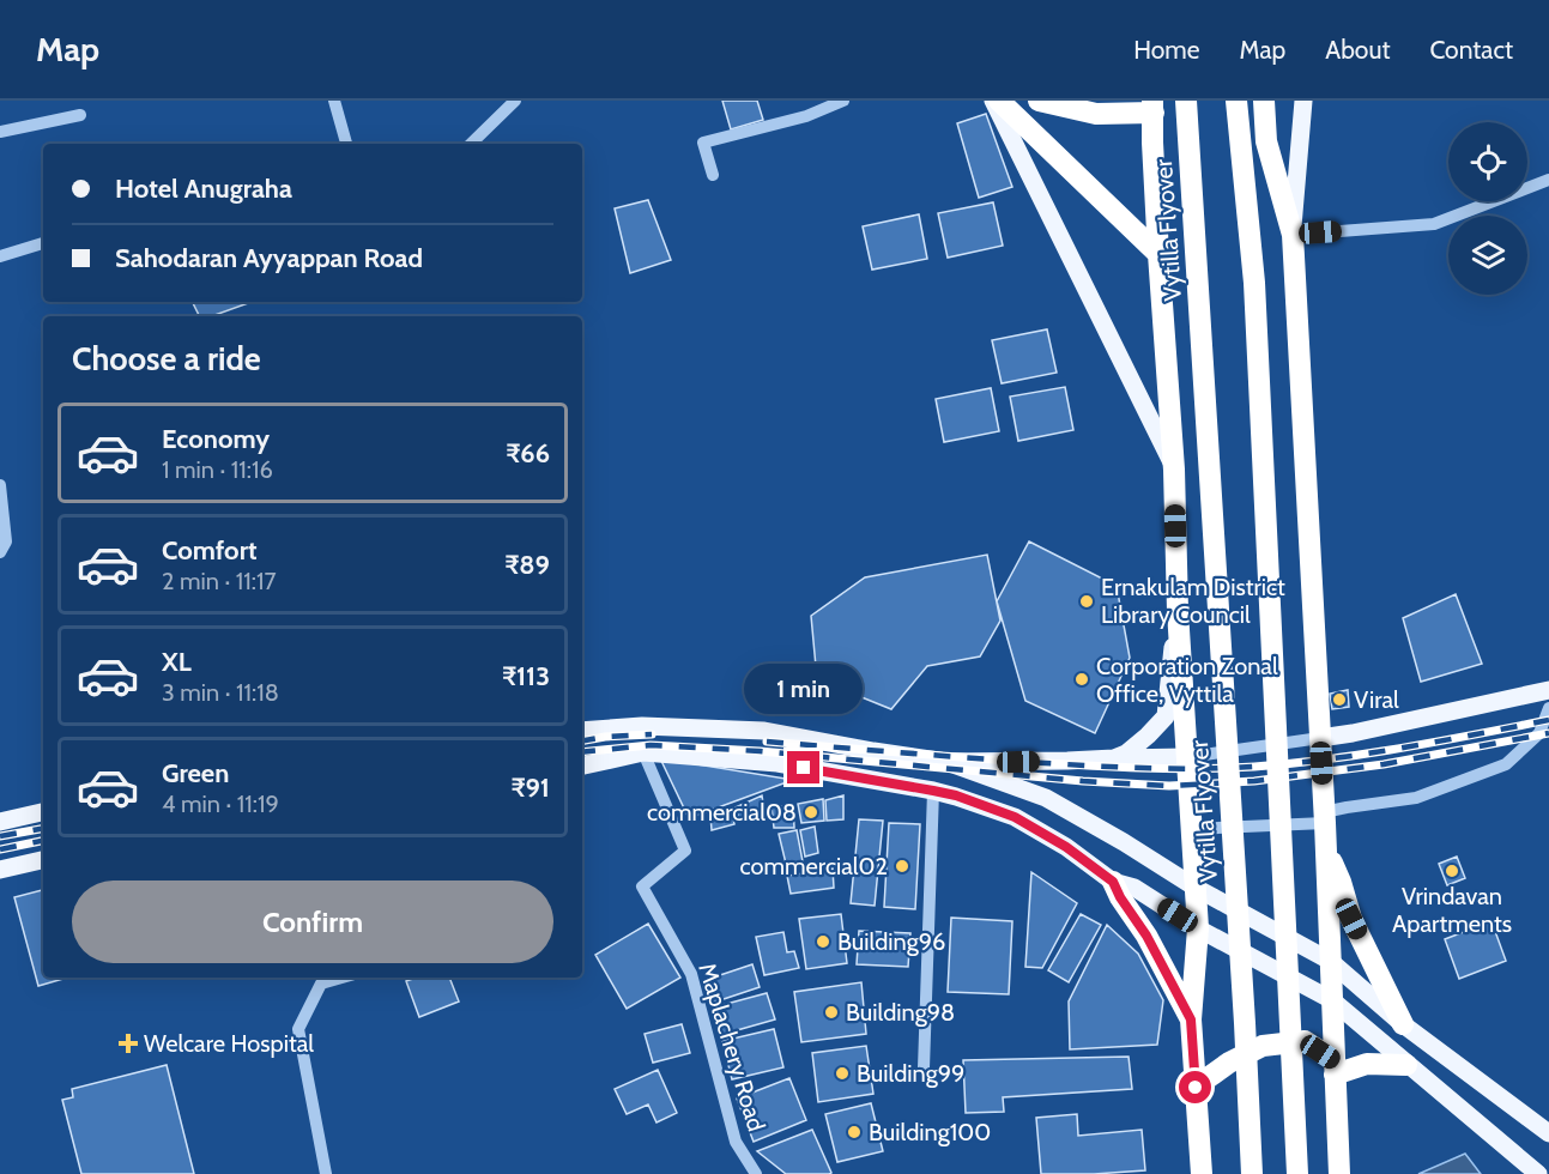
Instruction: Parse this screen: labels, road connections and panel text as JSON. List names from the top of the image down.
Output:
{
  "streets": {
    "highway": ["Vytilla Flyover"],
    "street": ["Maplachery Road"]
  },
  "places": {
    "other": [
      "Ernakulam District Library Council",
      "Corporation Zonal Office, Vyttila",
      "Viral",
      "commercial08",
      "commercial02",
      "Vrindavan Apartments",
      "Building96",
      "Building98",
      "Building99",
      "Building100"
    ],
    "health": ["Welcare Hospital"]
  },
  "page": {
    "header": "Map",
    "nav": [
      "Home",
      "Map",
      "About",
      "Contact"
    ],
    "banner": ["Hotel Anugraha", "Sahodaran Ayyappan Road"],
    "heading": "Choose a ride",
    "list": [
      {
        "name": "Economy",
        "note": "1 min · 11:16",
        "value": "₹66"
      },
      {
        "name": "Comfort",
        "note": "2 min · 11:17",
        "value": "₹89"
      },
      {
        "name": "XL",
        "note": "3 min · 11:18",
        "value": "₹113"
      },
      {
        "name": "Green",
        "note": "4 min · 11:19",
        "value": "₹91"
      }
    ],
    "bubble": "1 min",
    "buttons": "Confirm"
  }
}
